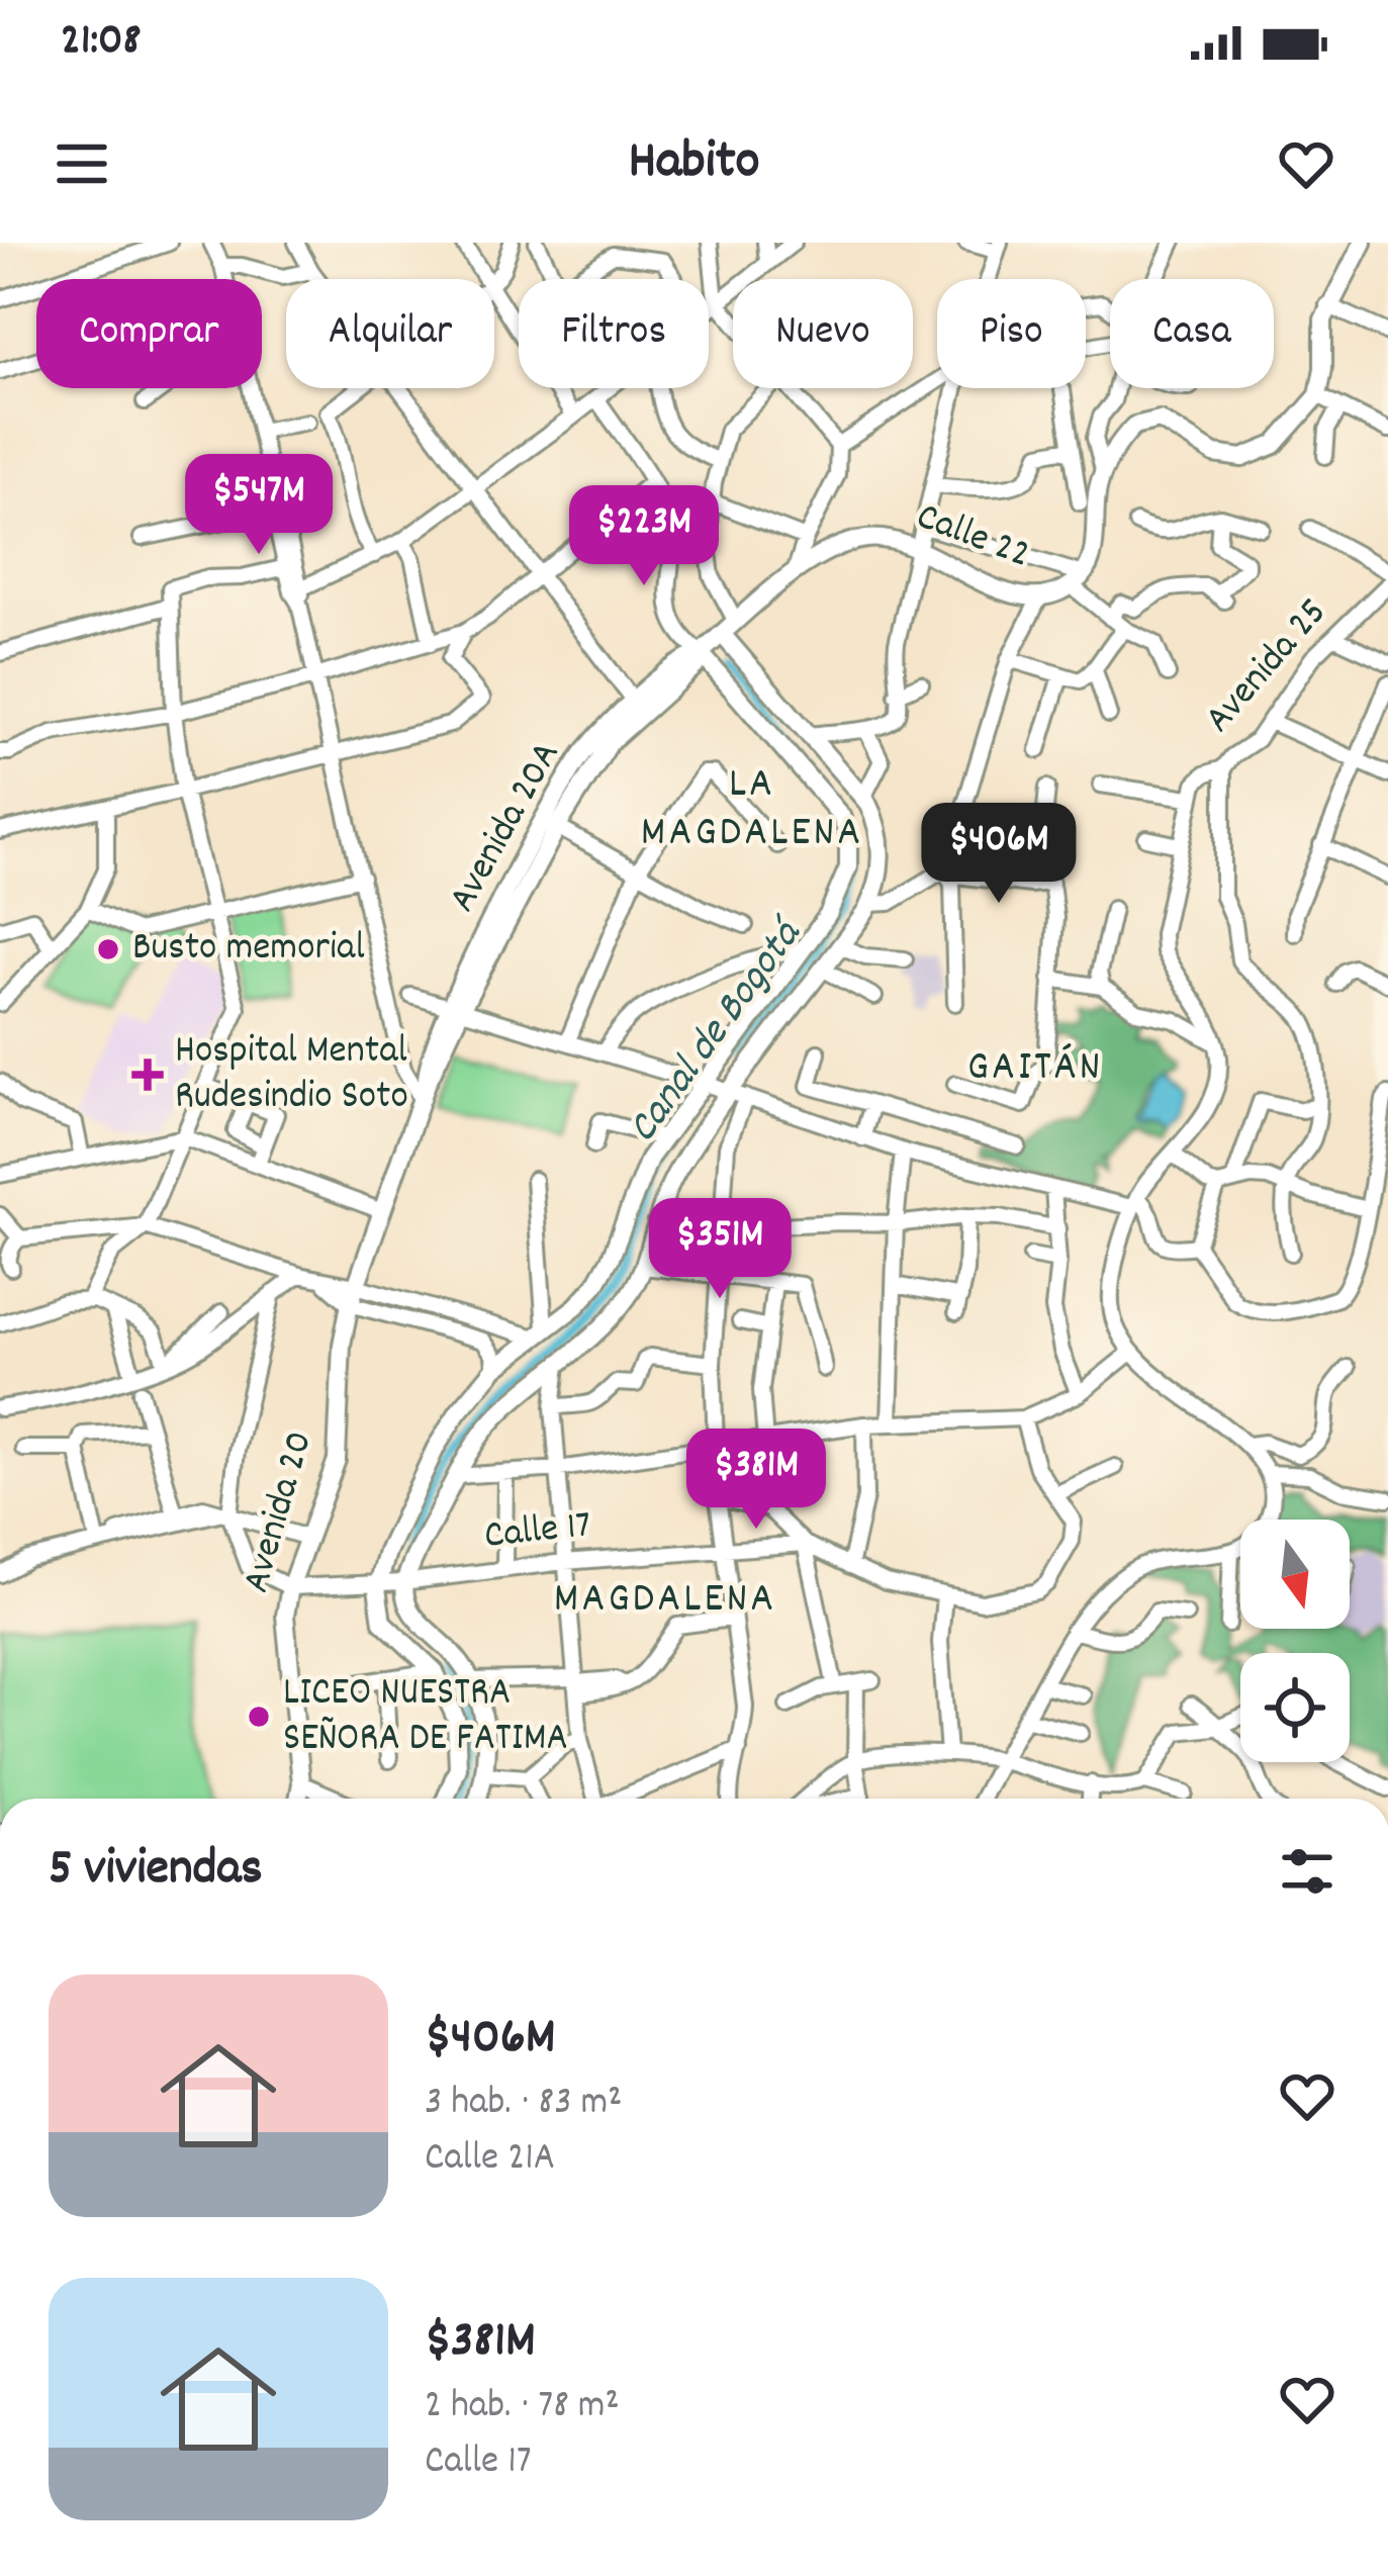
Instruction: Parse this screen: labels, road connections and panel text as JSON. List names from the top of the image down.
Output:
{
  "streets": {
    "main road": ["Calle 22", "Avenida 20A", "Avenida 20"],
    "street": ["Avenida 25", "Calle 17"]
  },
  "crossings": [
    ["Calle 22", "Avenida 20A"],
    ["Avenida 20A", "Avenida 20"],
    ["Avenida 20", "Calle 17"]
  ],
  "districts": ["LA MAGDALENA", "GAITÁN", "MAGDALENA"],
  "water": ["Canal de Bogotá"],
  "places": {
    "other": ["Busto memorial", "LICEO NUESTRA SEÑORA DE FATIMA"],
    "health": ["Hospital Mental Rudesindio Soto"]
  },
  "north": "bottom",
  "page": {
    "status": "21:08",
    "header": "Habito",
    "chip": [
      "Comprar",
      "Alquilar",
      "Filtros",
      "Nuevo",
      "Piso",
      "Casa"
    ],
    "price": [
      "$547M",
      "$223M",
      "$406M",
      "$351M",
      "$381M"
    ],
    "heading": "5 viviendas",
    "list": [
      {
        "name": "$406M",
        "note": "3 hab. · 83 m² · Calle 21A"
      },
      {
        "name": "$381M",
        "note": "2 hab. · 78 m² · Calle 17"
      }
    ]
  }
}
